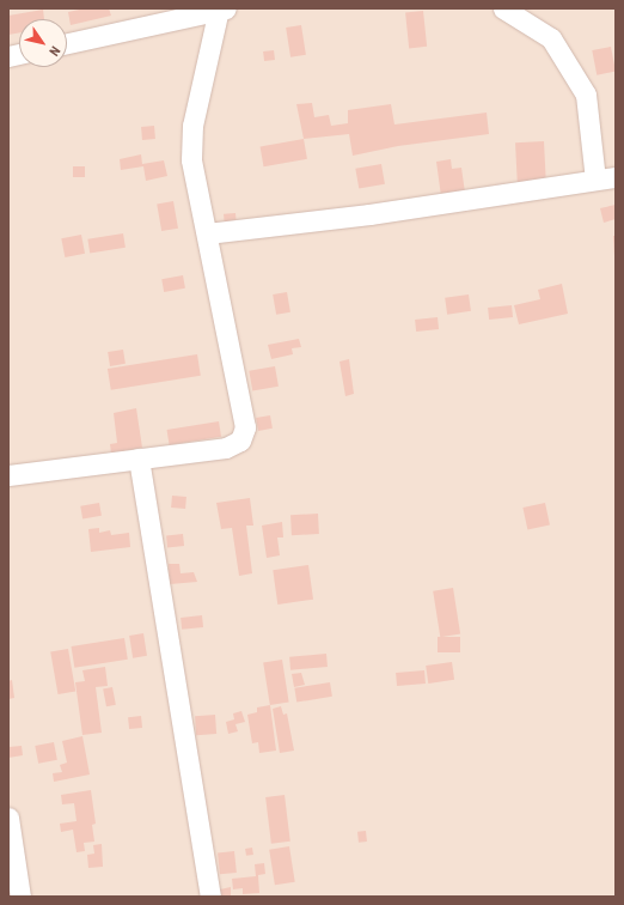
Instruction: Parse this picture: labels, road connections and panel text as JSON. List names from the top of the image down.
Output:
{
  "north": "bottom right"
}
